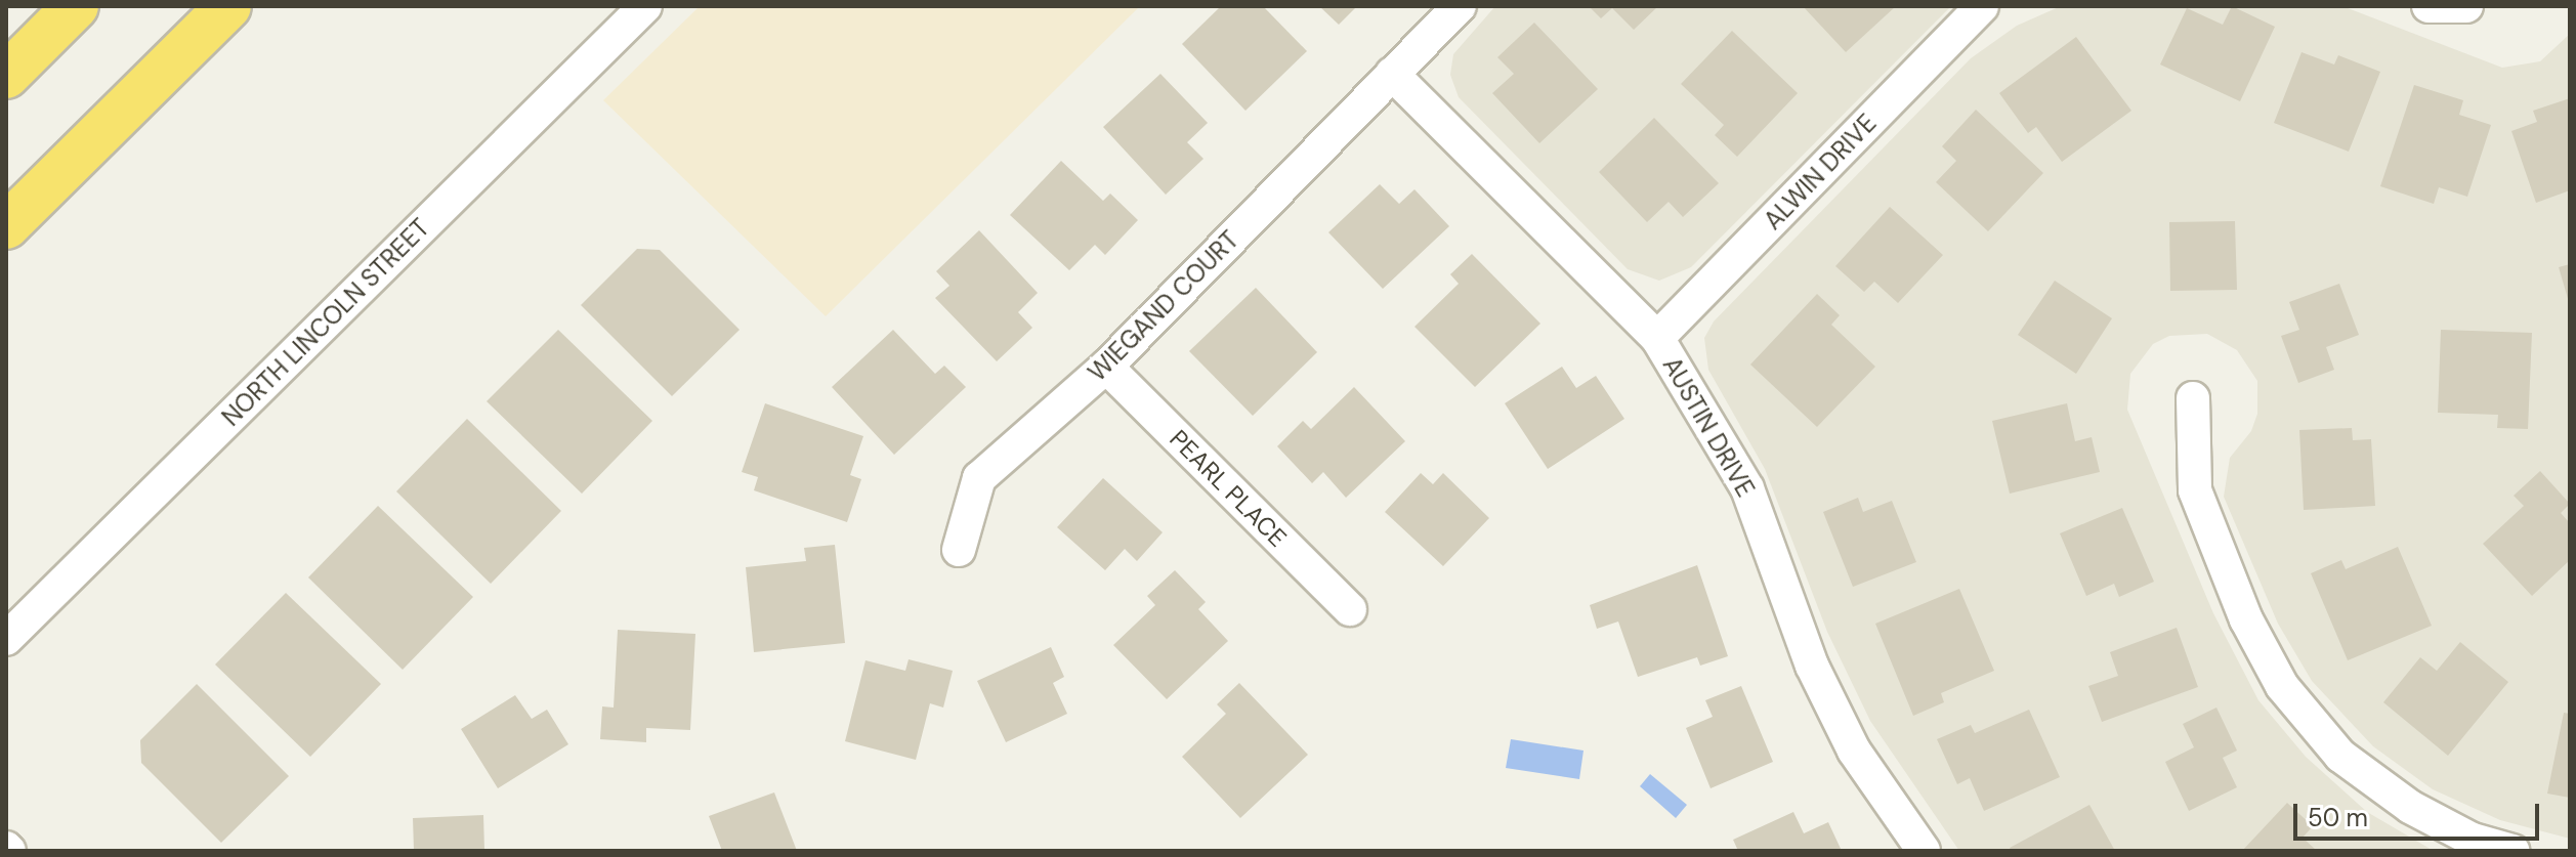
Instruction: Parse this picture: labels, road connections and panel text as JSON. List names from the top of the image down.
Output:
{
  "streets": {
    "street": [
      "ALWIN DRIVE",
      "WIEGAND COURT",
      "NORTH LINCOLN STREET",
      "AUSTIN DRIVE",
      "PEARL PLACE"
    ]
  },
  "crossings": [
    ["ALWIN DRIVE", "AUSTIN DRIVE"],
    ["WIEGAND COURT", "AUSTIN DRIVE"],
    ["WIEGAND COURT", "PEARL PLACE"]
  ],
  "scale_bar": "50 m"
}
